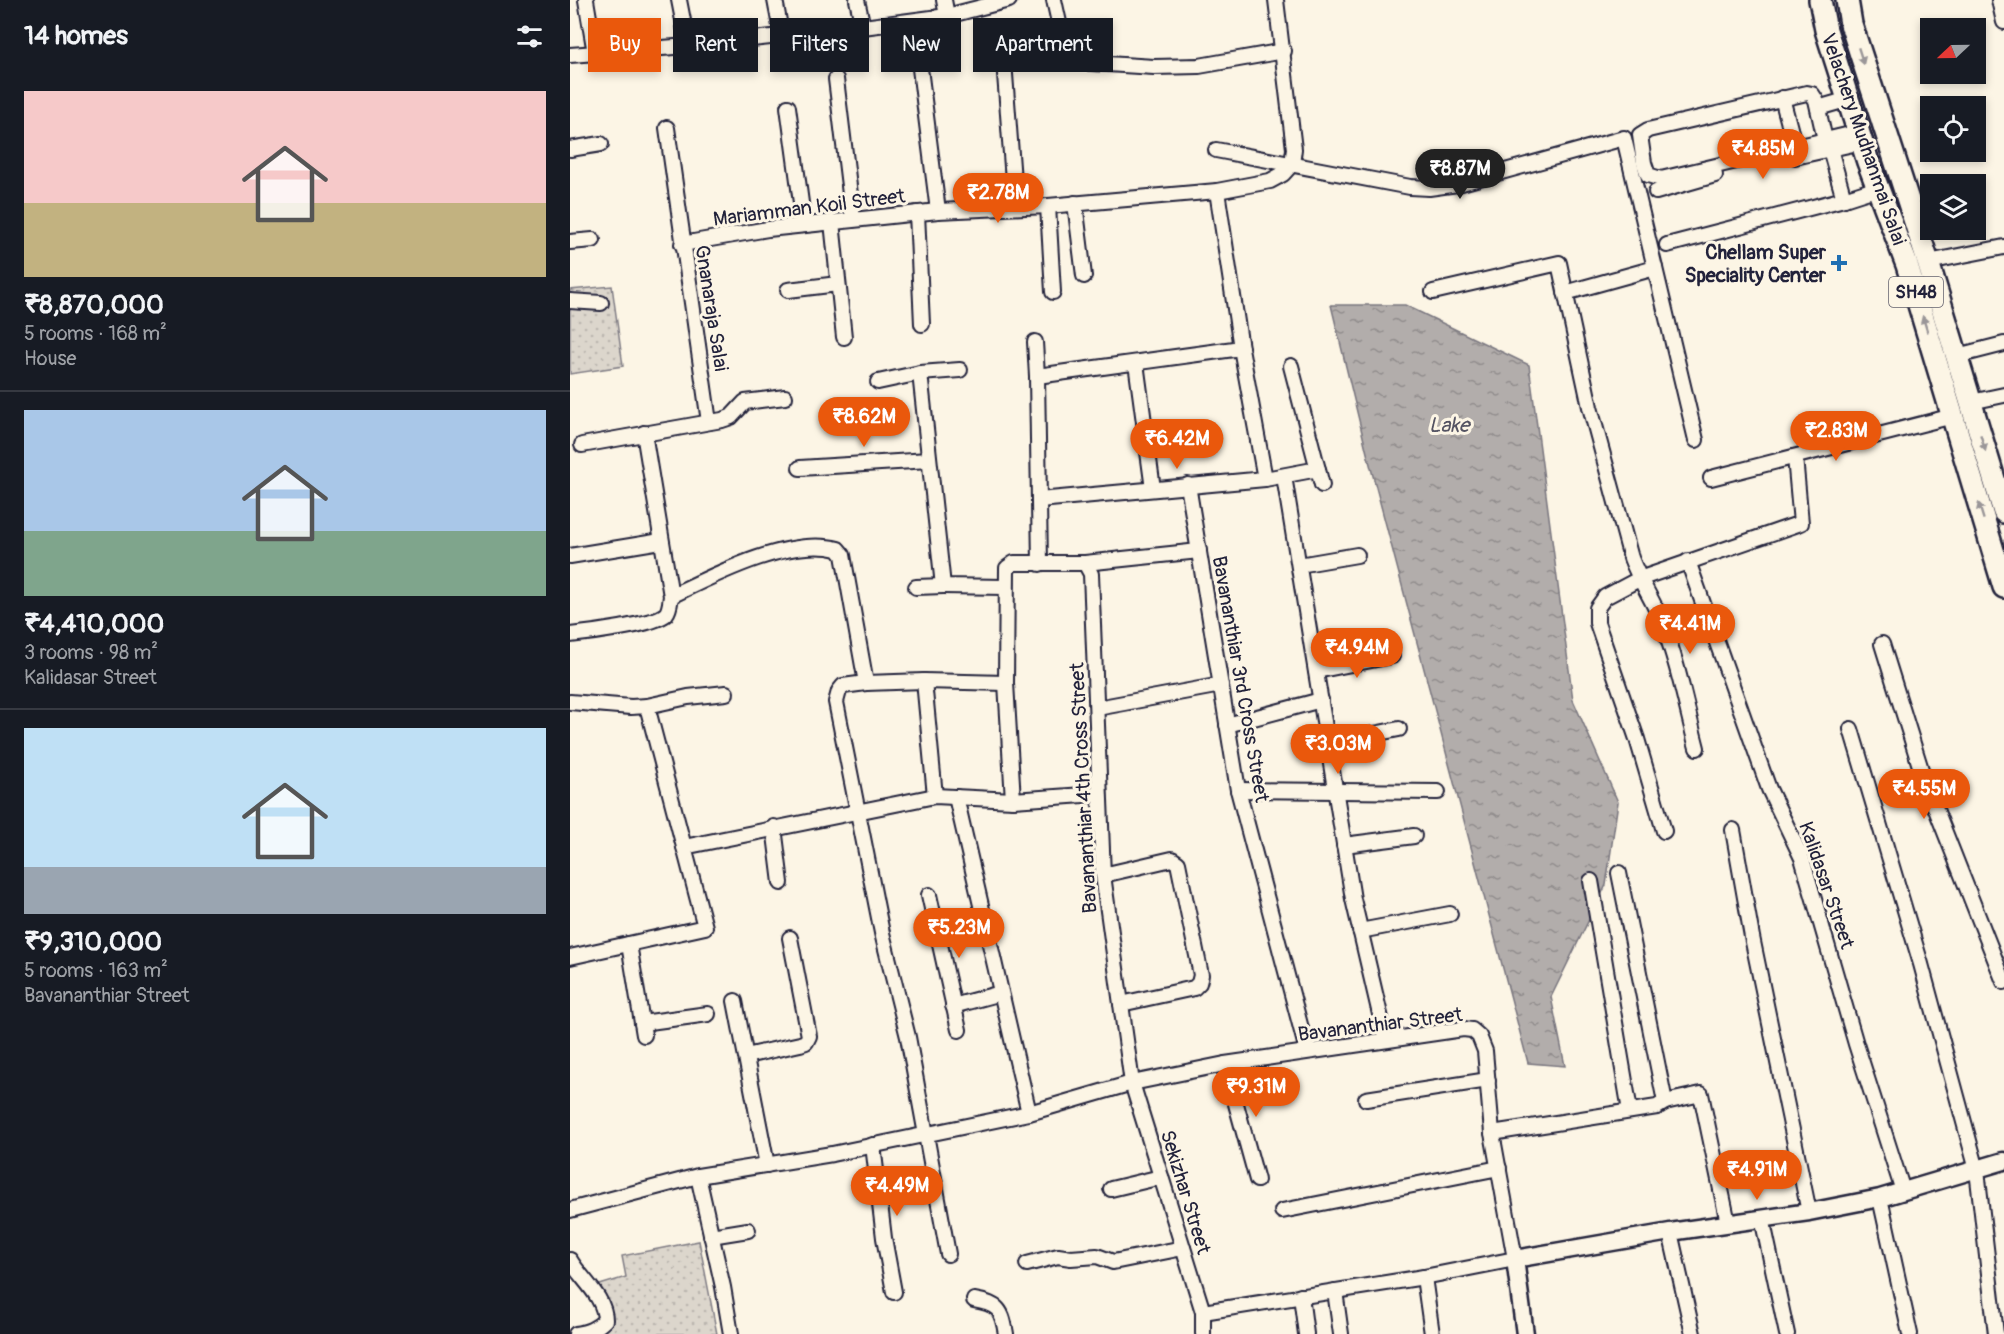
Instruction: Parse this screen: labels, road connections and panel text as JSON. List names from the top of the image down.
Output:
{
  "streets": {
    "main road": ["Velachery Mudhanmai Salai", "SH48"],
    "street": [
      "Mariamman Koil Street",
      "Gnanaraja Salai",
      "Bavananthiar 3rd Cross Street",
      "Bavananthiar 4th Cross Street",
      "Kalidasar Street",
      "Bavananthiar Street",
      "Sekizhar Street"
    ]
  },
  "crossings": [
    ["Mariamman Koil Street", "Gnanaraja Salai"],
    ["Bavananthiar 3rd Cross Street", "Bavananthiar Street"],
    ["Bavananthiar 4th Cross Street", "Bavananthiar Street"],
    ["Bavananthiar 4th Cross Street", "Sekizhar Street"],
    ["Bavananthiar Street", "Sekizhar Street"]
  ],
  "water": ["Lake"],
  "places": {
    "health": ["Chellam Super Speciality Center"]
  },
  "north": "left",
  "page": {
    "heading": "14 homes",
    "chip": [
      "Buy",
      "Rent",
      "Filters",
      "New",
      "Apartment"
    ],
    "list": [
      {
        "name": "₹8,870,000",
        "note": "5 rooms · 168 m² · House"
      },
      {
        "name": "₹4,410,000",
        "note": "3 rooms · 98 m² · Kalidasar Street"
      },
      {
        "name": "₹9,310,000",
        "note": "5 rooms · 163 m² · Bavananthiar Street"
      }
    ],
    "price": [
      "₹4.85M",
      "₹8.87M",
      "₹2.78M",
      "₹8.62M",
      "₹2.83M",
      "₹6.42M",
      "₹4.41M",
      "₹4.94M",
      "₹3.03M",
      "₹4.55M",
      "₹5.23M",
      "₹9.31M",
      "₹4.91M",
      "₹4.49M"
    ]
  }
}
